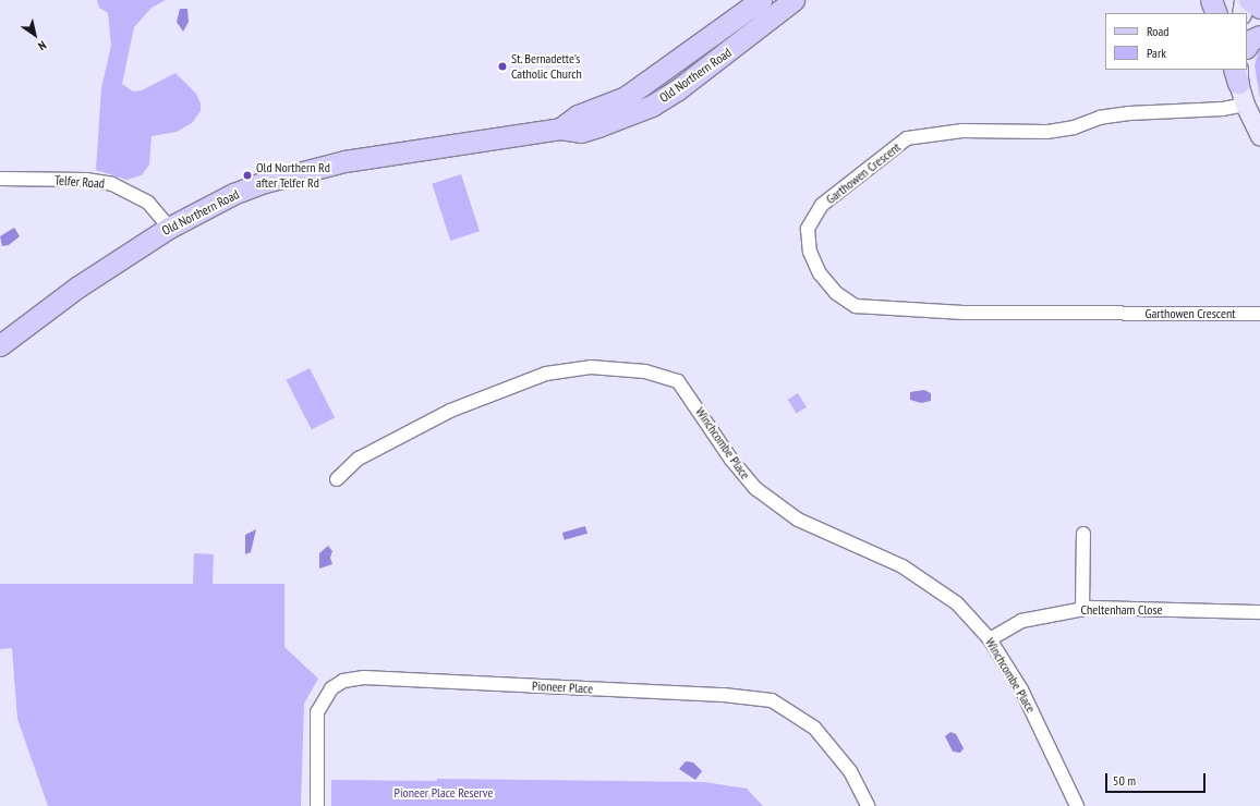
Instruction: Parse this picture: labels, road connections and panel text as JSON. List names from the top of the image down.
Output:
{
  "streets": {
    "main road": ["Old Northern Road"],
    "street": [
      "Garthowen Crescent",
      "Telfer Road",
      "Winchcombe Place",
      "Cheltenham Close",
      "Pioneer Place"
    ]
  },
  "crossings": [
    ["Old Northern Road", "Telfer Road"],
    ["Winchcombe Place", "Cheltenham Close"]
  ],
  "parks": ["Pioneer Place Reserve"],
  "places": ["St. Bernadette's Catholic Church", "Old Northern Rd after Telfer Rd"],
  "legend": ["Road", "Park"],
  "scale_bar": "50 m",
  "north": "bottom right"
}
